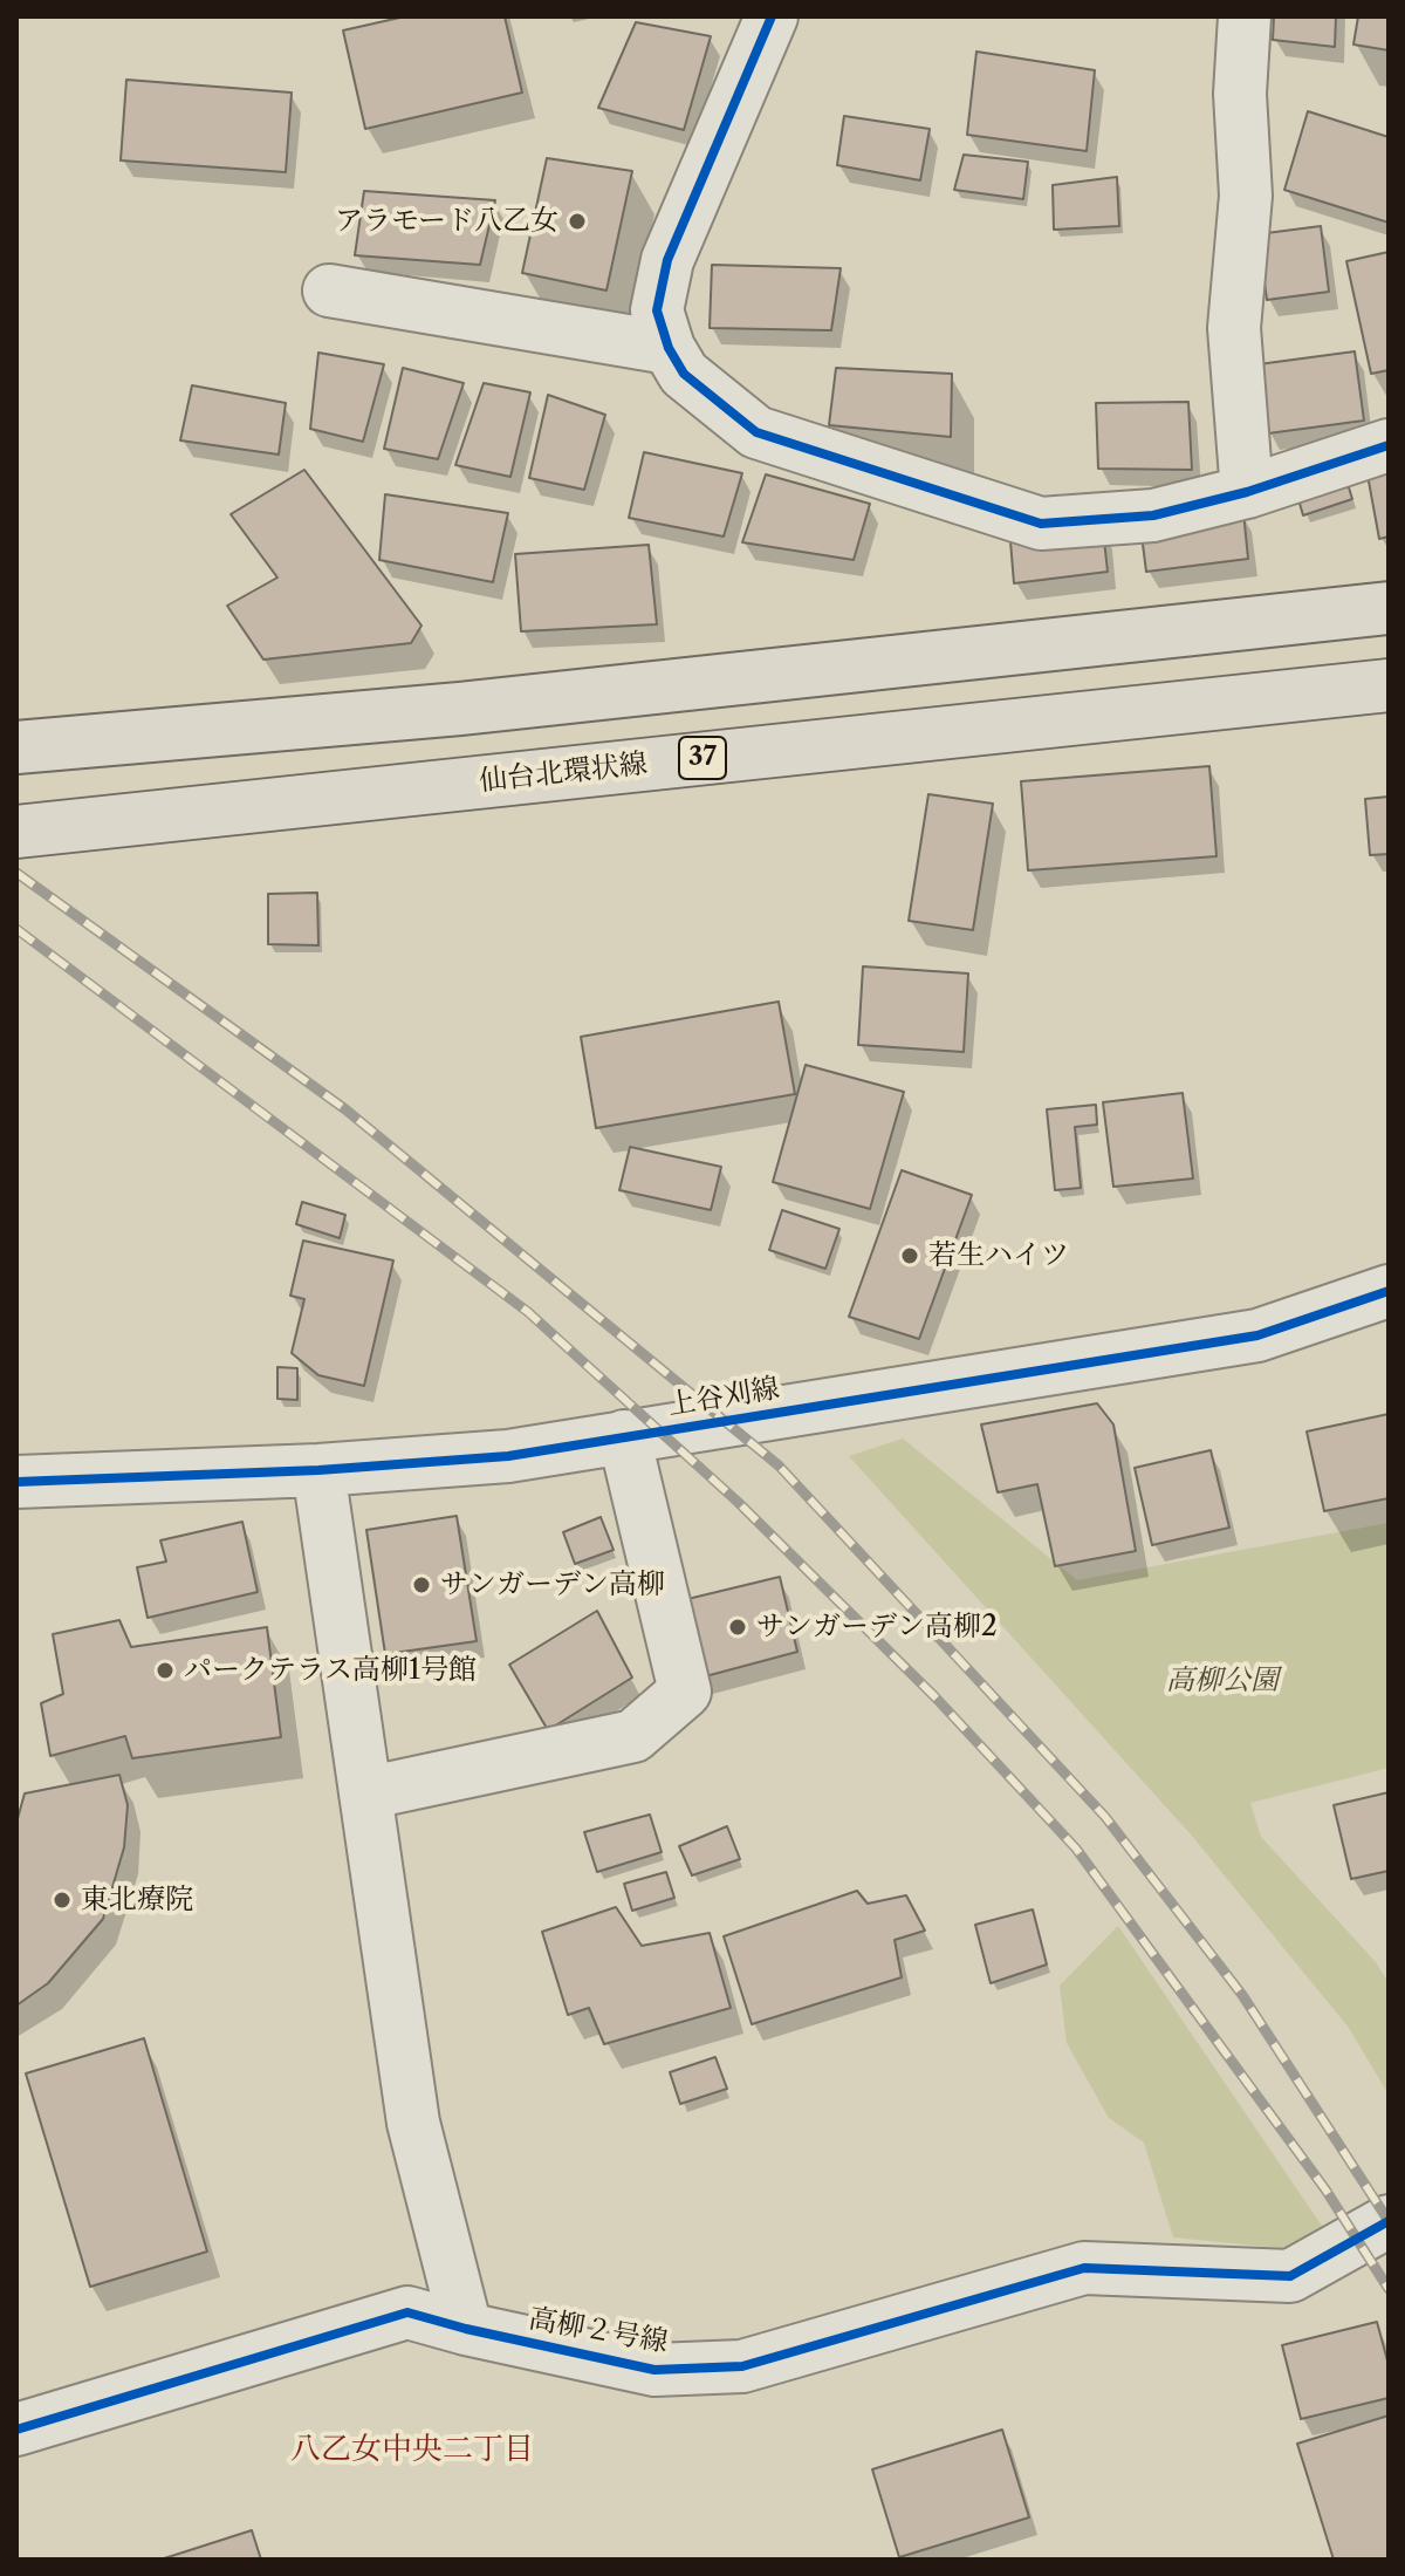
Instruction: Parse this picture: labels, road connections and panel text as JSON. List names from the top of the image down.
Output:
{
  "streets": {
    "main road": ["37", "仙台北環状線"],
    "street": ["上谷刈線", "高柳２号線"]
  },
  "districts": ["八乙女中央二丁目"],
  "parks": ["高柳公園"],
  "places": [
    "アラモード八乙女",
    "若生ハイツ",
    "サンガーデン高柳",
    "サンガーデン高柳2",
    "パークテラス高柳1号館",
    "東北療院"
  ]
}
